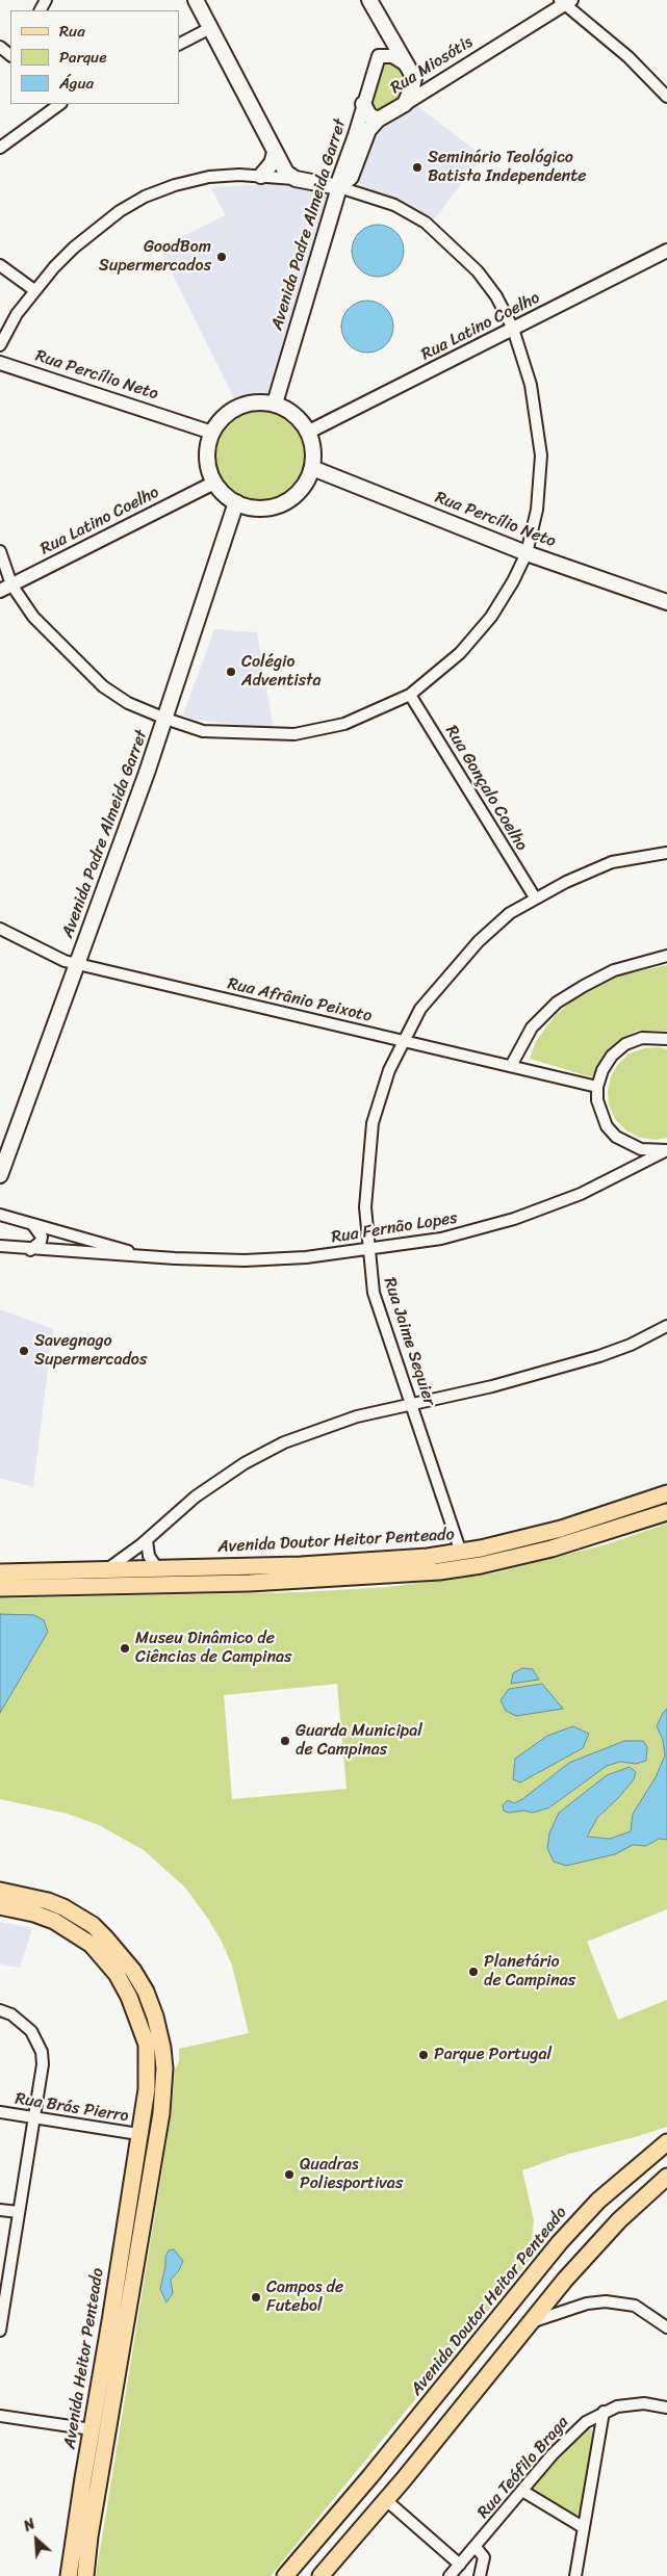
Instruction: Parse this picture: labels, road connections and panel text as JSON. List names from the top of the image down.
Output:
{
  "streets": {
    "main road": [
      "Rua Miosótis",
      "Avenida Padre Almeida Garret",
      "Rua Percílio Neto",
      "Avenida Doutor Heitor Penteado",
      "Avenida Heitor Penteado"
    ],
    "street": [
      "Rua Latino Coelho",
      "Rua Gonçalo Coelho",
      "Rua Afrânio Peixoto",
      "Rua Fernão Lopes",
      "Rua Jaime Sequier",
      "Rua Brás Pierro",
      "Rua Teófilo Braga"
    ]
  },
  "crossings": [
    ["Rua Miosótis", "Avenida Padre Almeida Garret"],
    ["Avenida Padre Almeida Garret", "Rua Latino Coelho"],
    ["Avenida Padre Almeida Garret", "Rua Percílio Neto"],
    ["Avenida Padre Almeida Garret", "Rua Afrânio Peixoto"],
    ["Rua Latino Coelho", "Rua Percílio Neto"],
    ["Rua Gonçalo Coelho", "Rua Jaime Sequier"],
    ["Rua Afrânio Peixoto", "Rua Jaime Sequier"],
    ["Rua Fernão Lopes", "Rua Jaime Sequier"],
    ["Rua Jaime Sequier", "Avenida Doutor Heitor Penteado"],
    ["Rua Brás Pierro", "Avenida Heitor Penteado"]
  ],
  "places": [
    "Seminário Teológico Batista Independente",
    "GoodBom Supermercados",
    "Colégio Adventista",
    "Savegnago Supermercados",
    "Museu Dinâmico de Ciências de Campinas",
    "Guarda Municipal de Campinas",
    "Planetário de Campinas",
    "Parque Portugal",
    "Quadras Poliesportivas",
    "Campos de Futebol"
  ],
  "legend": ["Rua", "Parque", "Água"],
  "north": "top left"
}
